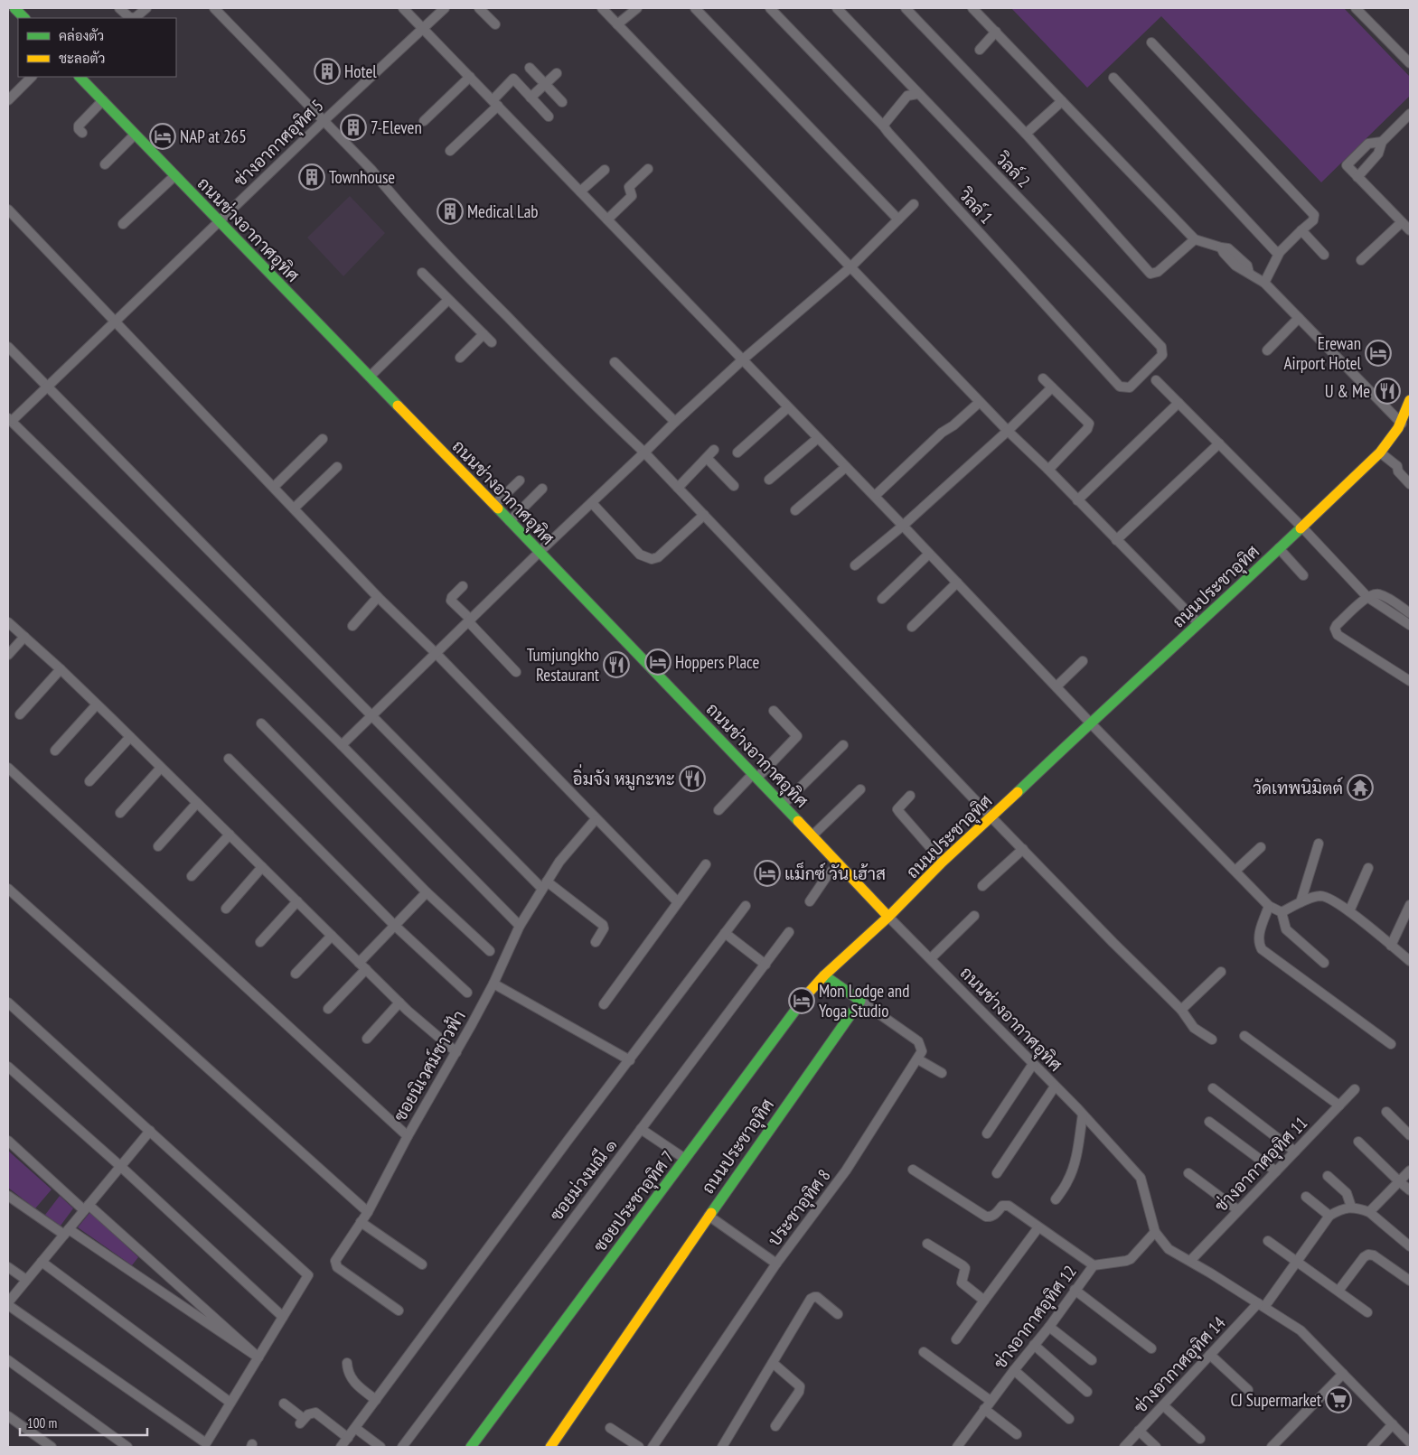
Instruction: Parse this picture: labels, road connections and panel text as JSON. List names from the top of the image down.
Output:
{
  "streets": {
    "street": [
      "ช่างอากาศอุทิศ 5",
      "วิลล์ 2",
      "วิลล์ 1",
      "ถนนช่างอากาศอุทิศ",
      "ถนนประชาอุทิศ",
      "ซอยนิเวศม์ชาวฟ้า",
      "ช่างอากาศอุทิศ 11",
      "ซอยม่วงมณี ๑",
      "ซอยประชาอุทิศ 7",
      "ประชาอุทิศ 8",
      "ช่างอากาศอุทิศ 12",
      "ช่างอากาศอุทิศ 14"
    ]
  },
  "crossings": [
    ["ช่างอากาศอุทิศ 5", "ถนนช่างอากาศอุทิศ"],
    ["วิลล์ 2", "วิลล์ 1"],
    ["ถนนช่างอากาศอุทิศ", "ถนนประชาอุทิศ"],
    ["ถนนช่างอากาศอุทิศ", "ช่างอากาศอุทิศ 11"],
    ["ถนนช่างอากาศอุทิศ", "ช่างอากาศอุทิศ 12"],
    ["ถนนช่างอากาศอุทิศ", "ช่างอากาศอุทิศ 14"],
    ["ถนนประชาอุทิศ", "ซอยประชาอุทิศ 7"]
  ],
  "places": {
    "building": [
      "Hotel",
      "7-Eleven",
      "Townhouse",
      "Medical Lab"
    ],
    "hotel": [
      "NAP at 265",
      "Erewan Airport Hotel",
      "Hoppers Place",
      "แม็กซ์ วัน เฮ้าส",
      "Mon Lodge and Yoga Studio"
    ],
    "restaurant": ["U & Me", "Tumjungkho Restaurant", "อิ่มจัง หมูกะทะ"],
    "temple": ["วัดเทพนิมิตต์"],
    "supermarket": ["CJ Supermarket"]
  },
  "legend": ["คล่องตัว", "ชะลอตัว"],
  "scale_bar": "100 m"
}
